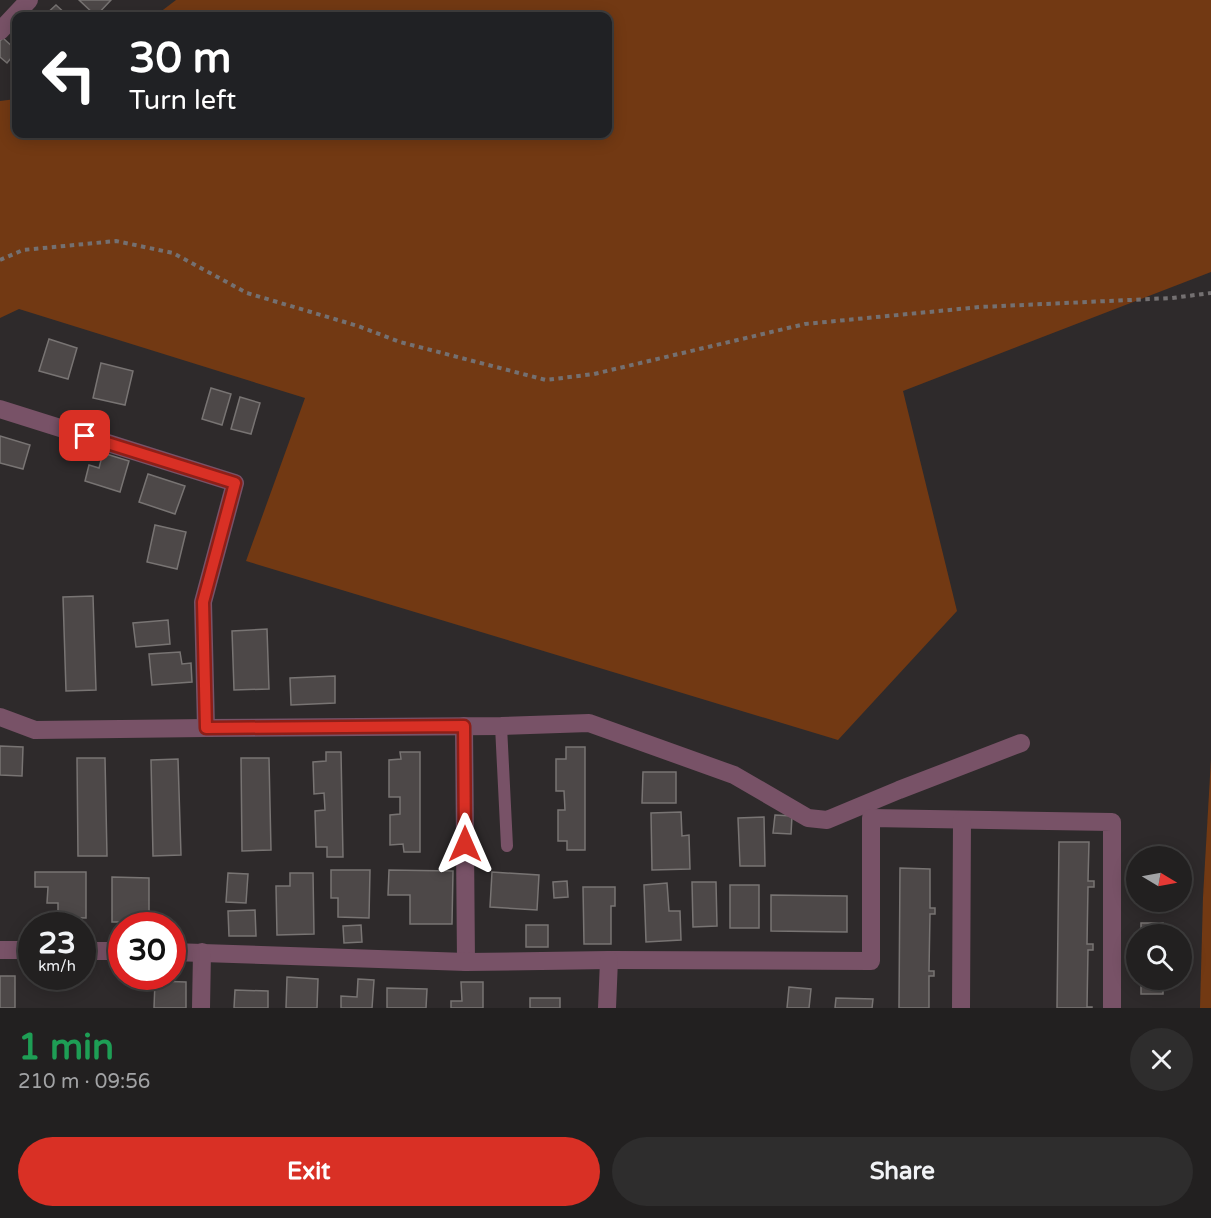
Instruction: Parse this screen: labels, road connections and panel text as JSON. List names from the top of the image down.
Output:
{
  "north": "right",
  "page": {
    "turn": ["30 m", "Turn left"],
    "speed": "23 km/h",
    "limit": "30",
    "heading": ["1 min", "210 m · 09:56"],
    "buttons": ["Exit", "Share"]
  }
}
